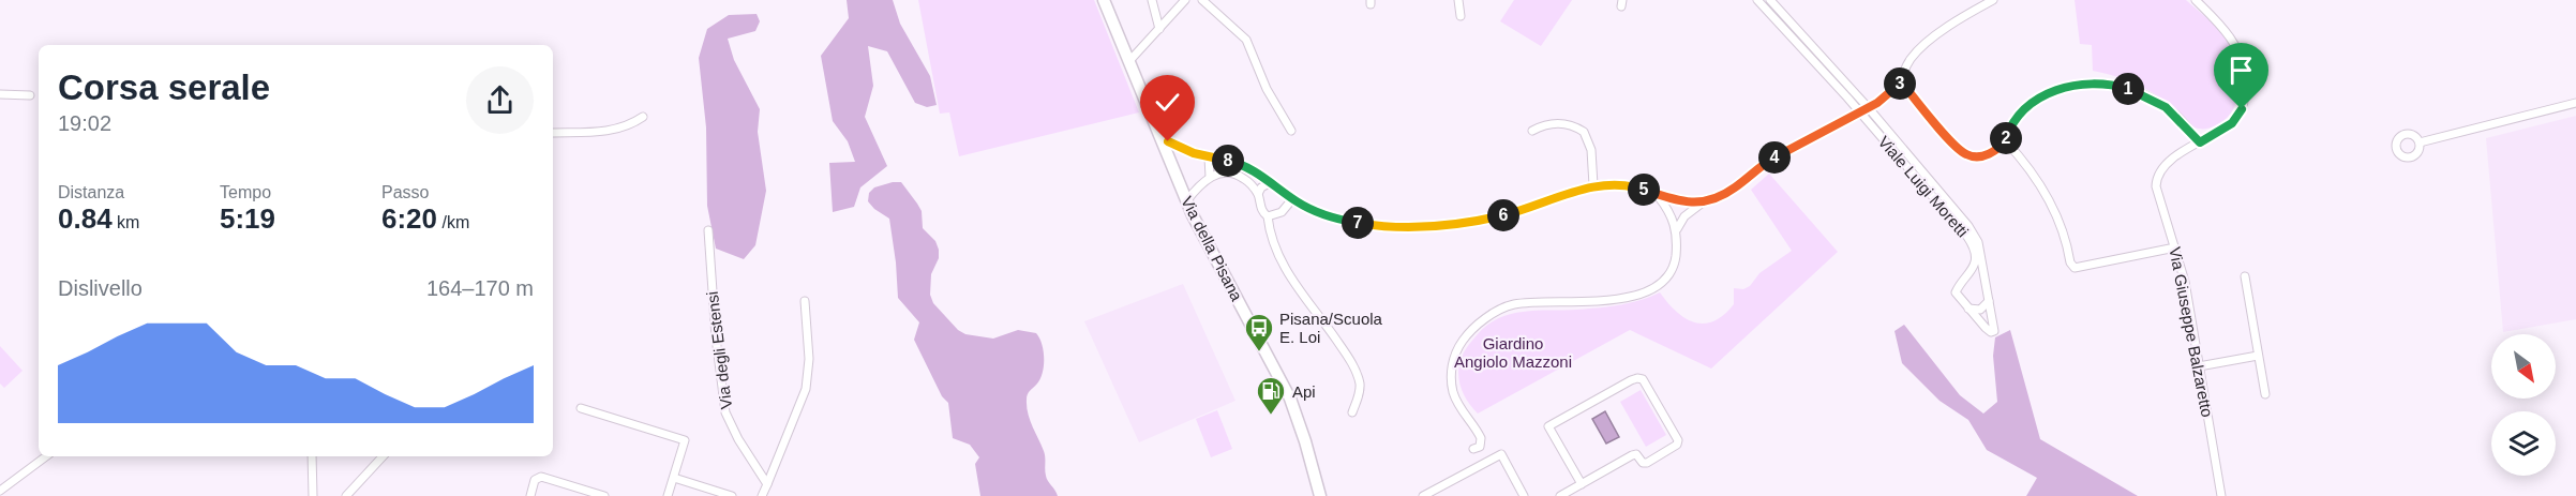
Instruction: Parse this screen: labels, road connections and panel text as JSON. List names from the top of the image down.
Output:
{
  "streets": {
    "main road": ["Via della Pisana"],
    "street": ["Viale Luigi Moretti", "Via Giuseppe Balzaretto", "Via degli Estensi"]
  },
  "parks": ["Giardino Angiolo Mazzoni"],
  "places": {
    "bus stop": ["Pisana/Scuola E. Loi"],
    "fuel station": ["Api"]
  },
  "north": "bottom right",
  "page": {
    "heading": ["Corsa serale", "19:02"],
    "pins": [
      "3",
      "1",
      "2",
      "4",
      "8",
      "5",
      "6",
      "7"
    ],
    "stats": [
      ["Distanza", "0.84 km"],
      ["Tempo", "5:19"],
      ["Passo", "6:20 /km"]
    ],
    "chart": ["Dislivello", "164–170 m"]
  }
}
